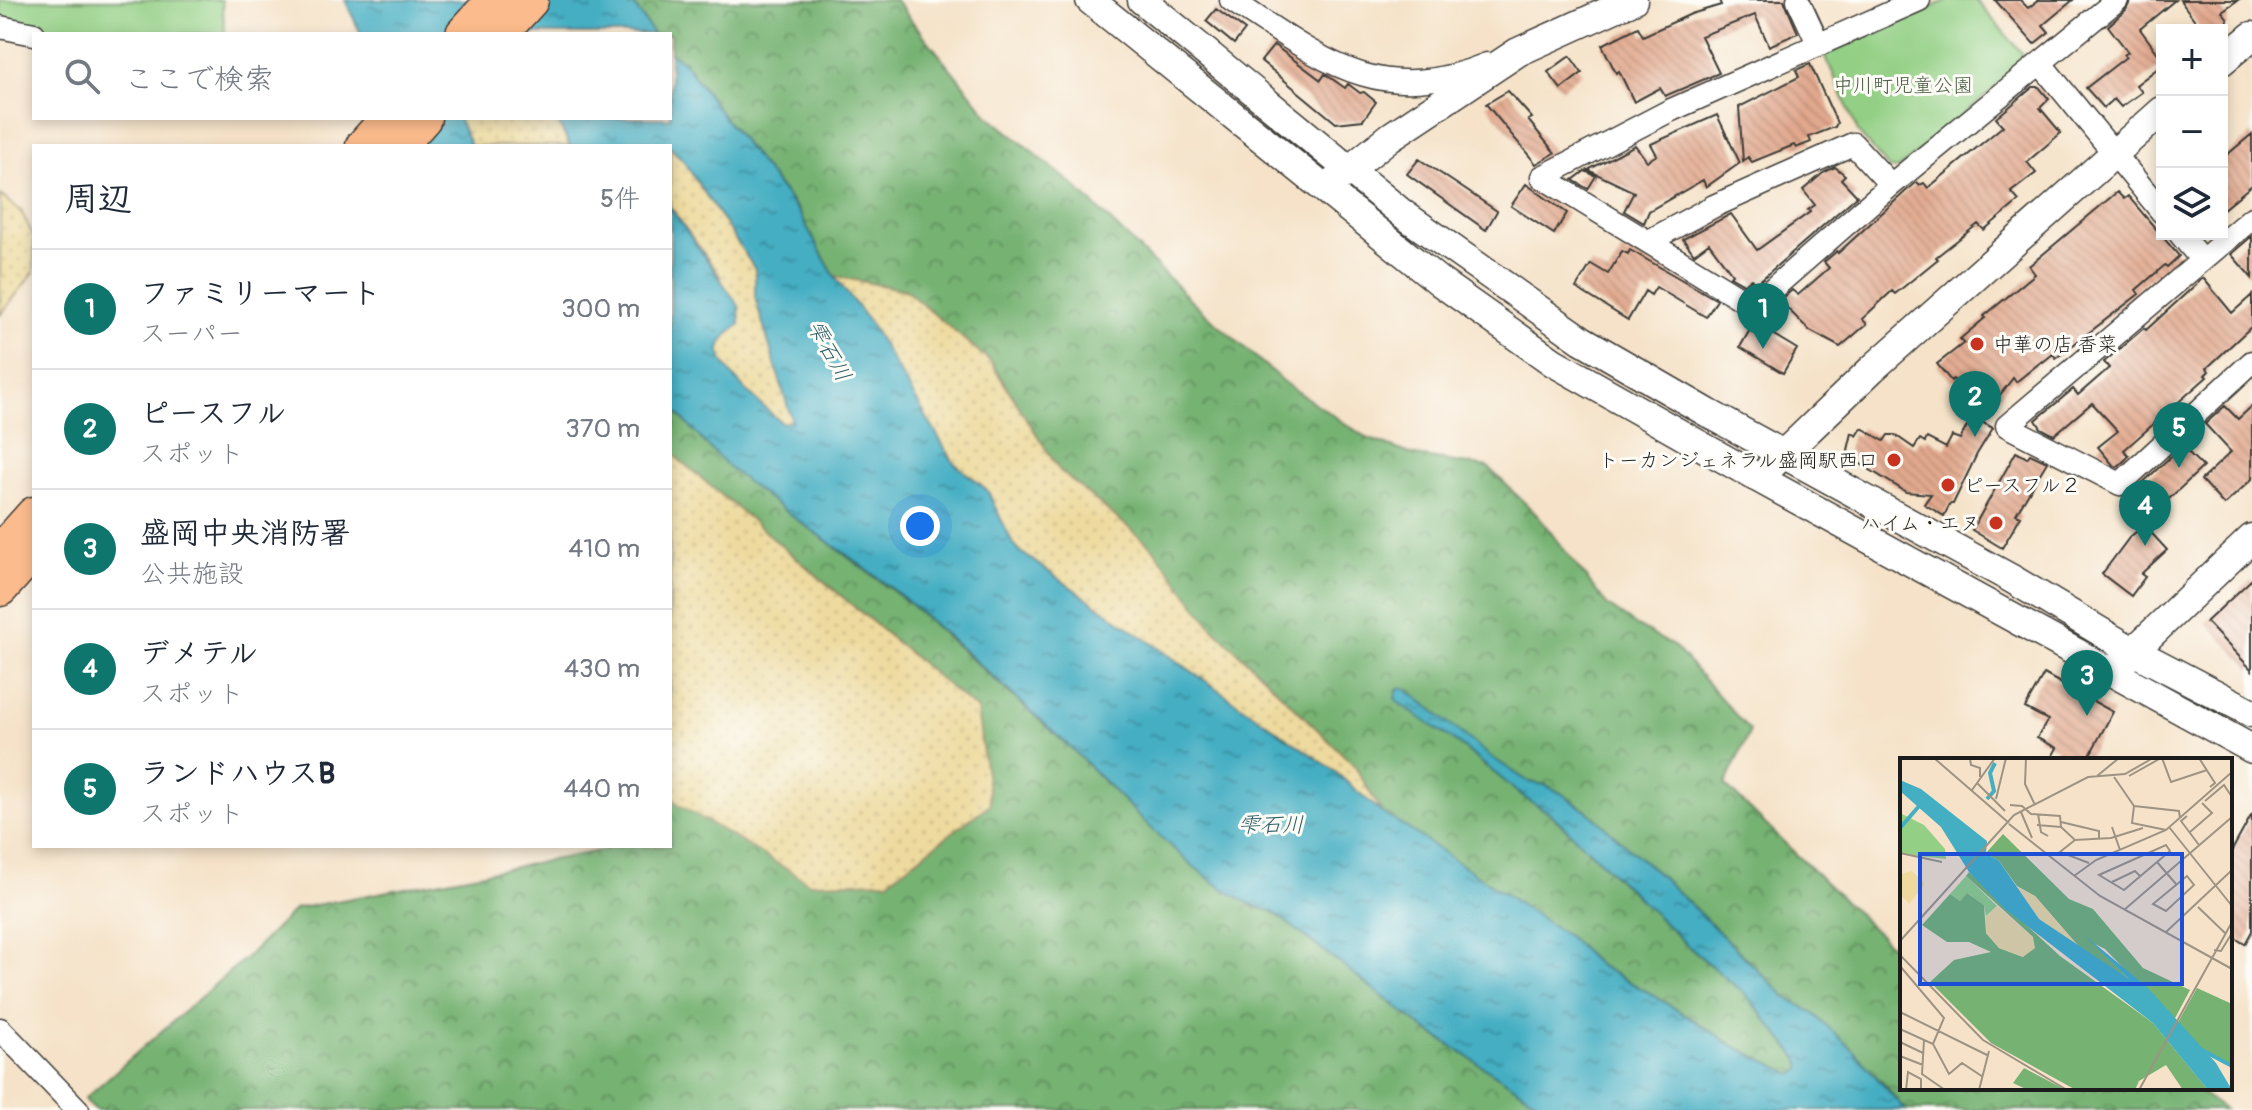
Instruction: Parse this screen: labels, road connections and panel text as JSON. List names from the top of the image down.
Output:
{
  "water": ["雫石川"],
  "parks": ["中川町児童公園"],
  "places": [
    "中華の店 香菜",
    "トーカンジェネラル盛岡駅西口",
    "ピースフル２",
    "ハイム・エヌ"
  ],
  "page": {
    "map_buttons": ["+", "−"],
    "search": "ここで検索",
    "heading": ["周辺", "5件"],
    "list": [
      {
        "mark": "1",
        "name": "ファミリーマート",
        "note": "スーパー",
        "value": "300 m"
      },
      {
        "mark": "2",
        "name": "ピースフル",
        "note": "スポット",
        "value": "370 m"
      },
      {
        "mark": "3",
        "name": "盛岡中央消防署",
        "note": "公共施設",
        "value": "410 m"
      },
      {
        "mark": "4",
        "name": "デメテル",
        "note": "スポット",
        "value": "430 m"
      },
      {
        "mark": "5",
        "name": "ランドハウスB",
        "note": "スポット",
        "value": "440 m"
      }
    ],
    "pins": [
      "1",
      "2",
      "5",
      "4",
      "3"
    ]
  }
}
